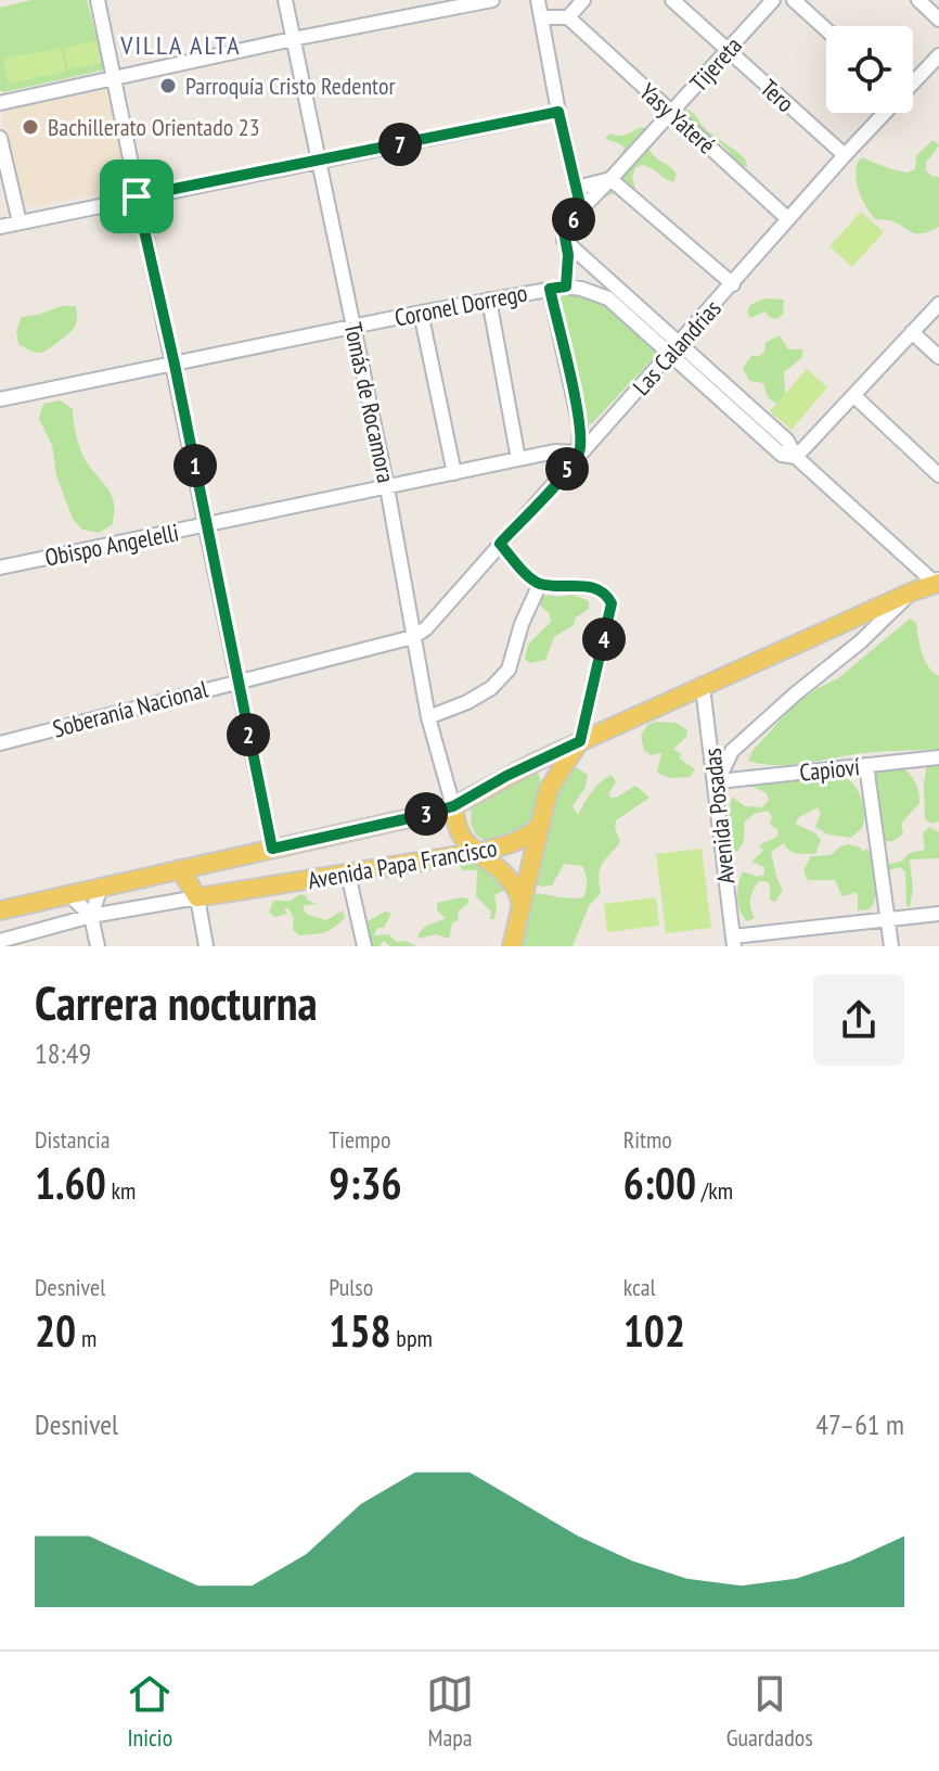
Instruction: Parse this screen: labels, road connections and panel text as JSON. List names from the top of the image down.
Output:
{
  "streets": {
    "main road": ["Avenida Papa Francisco"],
    "street": [
      "Tijereta",
      "Tero",
      "Yasy Yateré",
      "Coronel Dorrego",
      "Las Calandrias",
      "Tomás de Rocamora",
      "Obispo Angelelli",
      "Soberanía Nacional",
      "Capioví",
      "Avenida Posadas"
    ]
  },
  "crossings": [
    ["Tijereta", "Tero"],
    ["Tijereta", "Yasy Yateré"],
    ["Tero", "Las Calandrias"],
    ["Yasy Yateré", "Las Calandrias"],
    ["Coronel Dorrego", "Tomás de Rocamora"],
    ["Las Calandrias", "Tomás de Rocamora"],
    ["Las Calandrias", "Obispo Angelelli"],
    ["Las Calandrias", "Soberanía Nacional"],
    ["Tomás de Rocamora", "Obispo Angelelli"],
    ["Tomás de Rocamora", "Soberanía Nacional"],
    ["Tomás de Rocamora", "Avenida Papa Francisco"],
    ["Capioví", "Avenida Posadas"],
    ["Avenida Posadas", "Avenida Papa Francisco"]
  ],
  "districts": ["VILLA ALTA"],
  "places": ["Parroquía Cristo Redentor", "Bachillerato Orientado 23"],
  "page": {
    "pins": [
      "7",
      "6",
      "1",
      "5",
      "4",
      "2",
      "3"
    ],
    "heading": ["Carrera nocturna", "18:49"],
    "stats": [
      ["Distancia", "1.60 km"],
      ["Tiempo", "9:36"],
      ["Ritmo", "6:00 /km"],
      ["Desnivel", "20 m"],
      ["Pulso", "158 bpm"],
      ["kcal", "102"]
    ],
    "chart": ["Desnivel", "47–61 m"],
    "tabs": ["Inicio", "Mapa", "Guardados"]
  }
}
